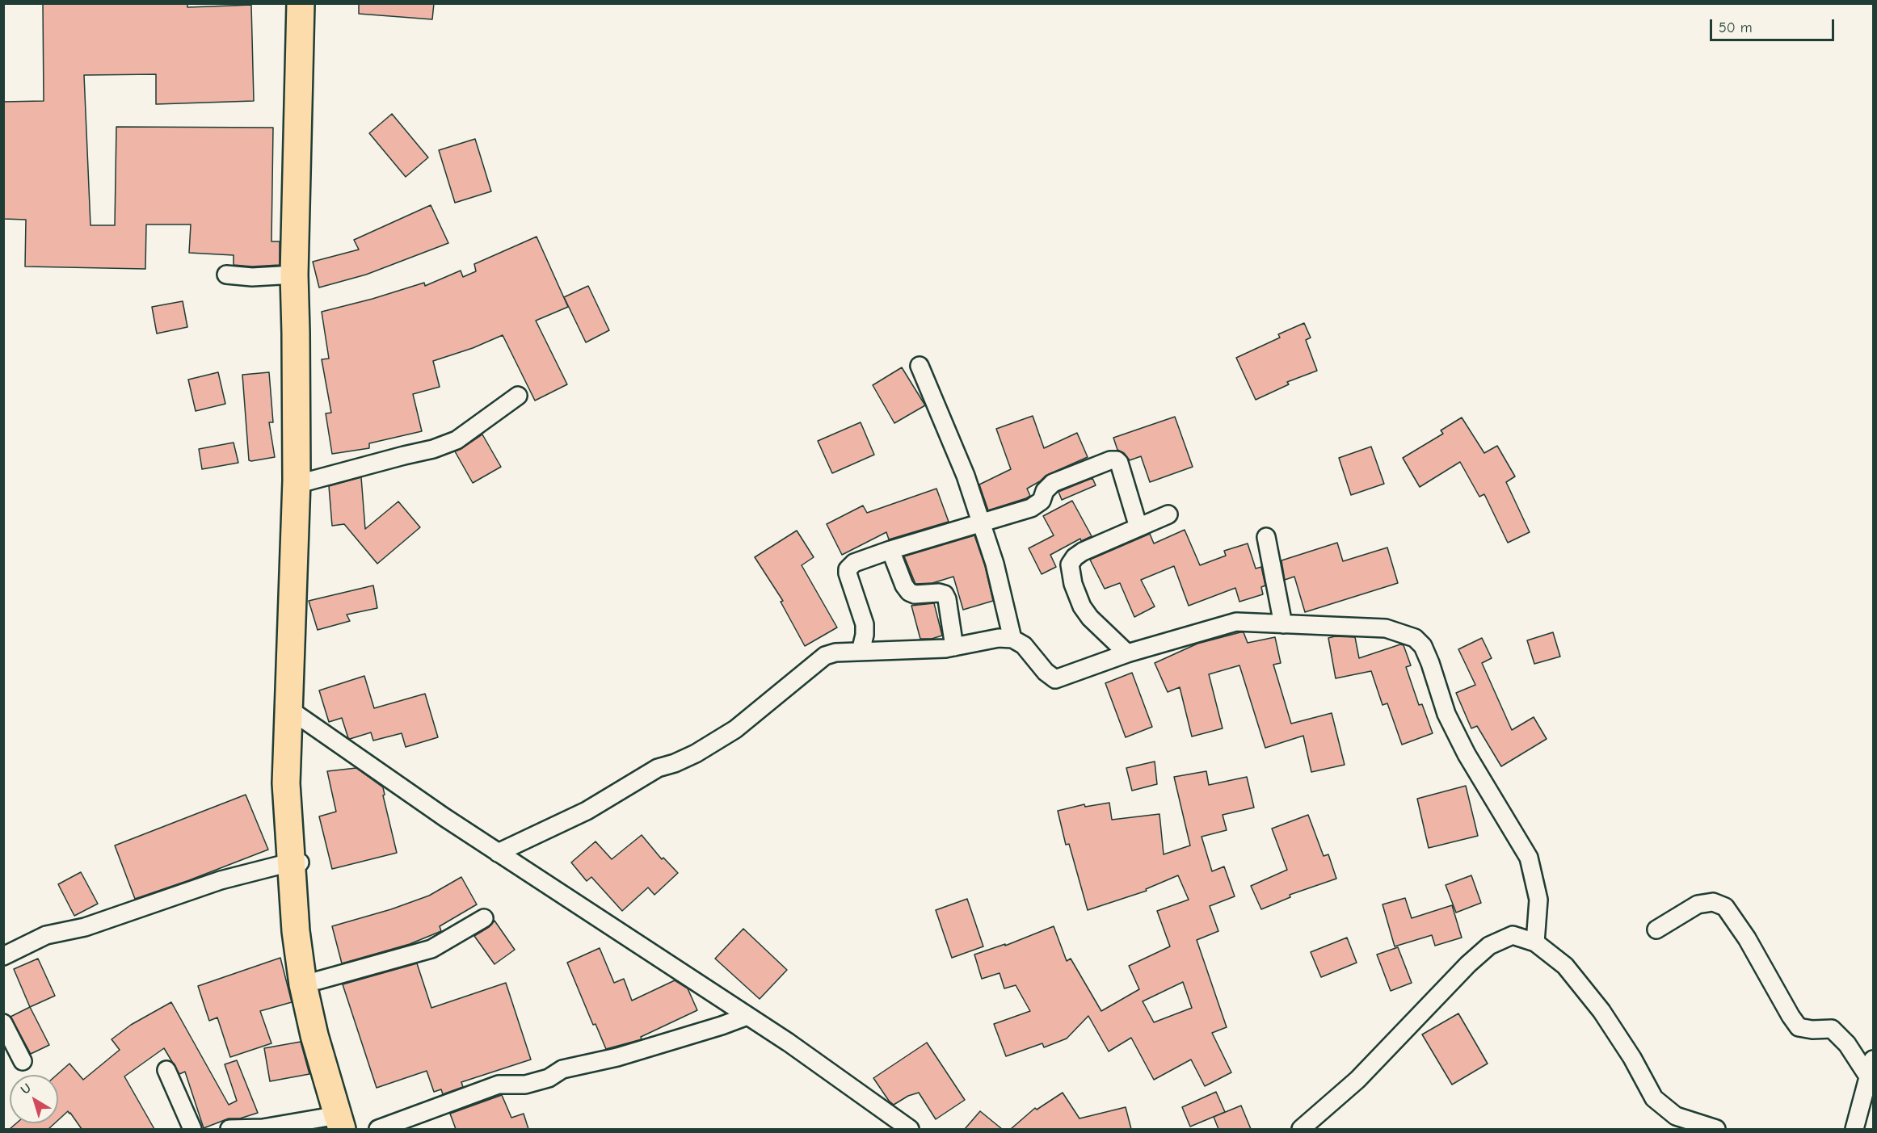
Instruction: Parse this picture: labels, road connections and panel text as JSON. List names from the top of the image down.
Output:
{
  "scale_bar": "50 m",
  "north": "top left"
}
